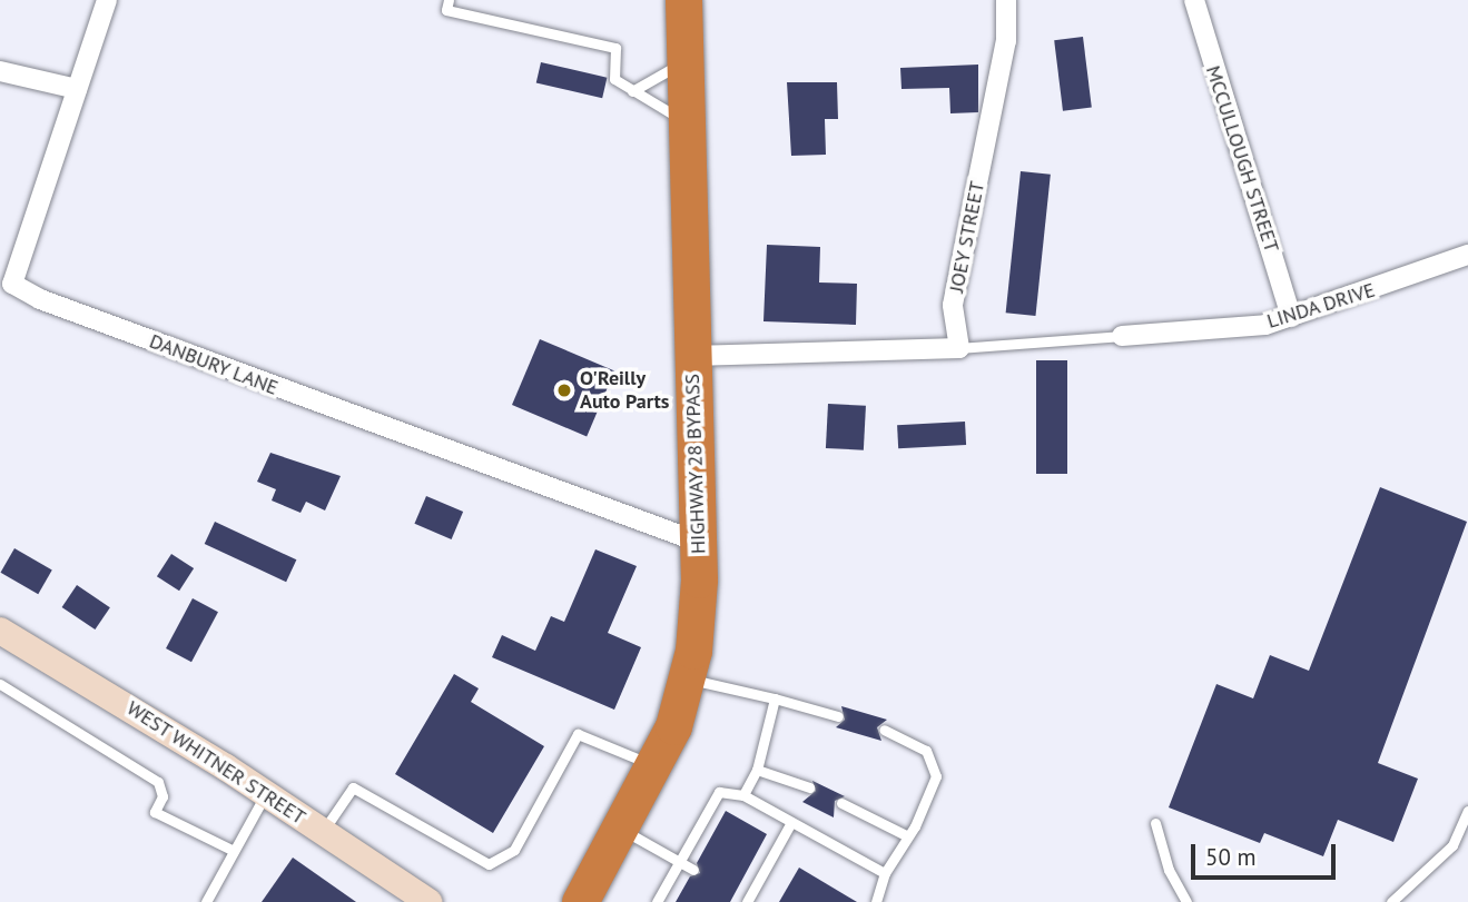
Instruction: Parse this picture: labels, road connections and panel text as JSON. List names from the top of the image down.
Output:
{
  "streets": {
    "highway": ["HIGHWAY 28 BYPASS"],
    "main road": ["WEST WHITNER STREET"],
    "street": [
      "MCCULLOUGH STREET",
      "JOEY STREET",
      "LINDA DRIVE",
      "DANBURY LANE"
    ]
  },
  "crossings": [
    ["MCCULLOUGH STREET", "LINDA DRIVE"],
    ["DANBURY LANE", "HIGHWAY 28 BYPASS"]
  ],
  "places": ["O'Reilly Auto Parts"],
  "scale_bar": "50 m"
}
